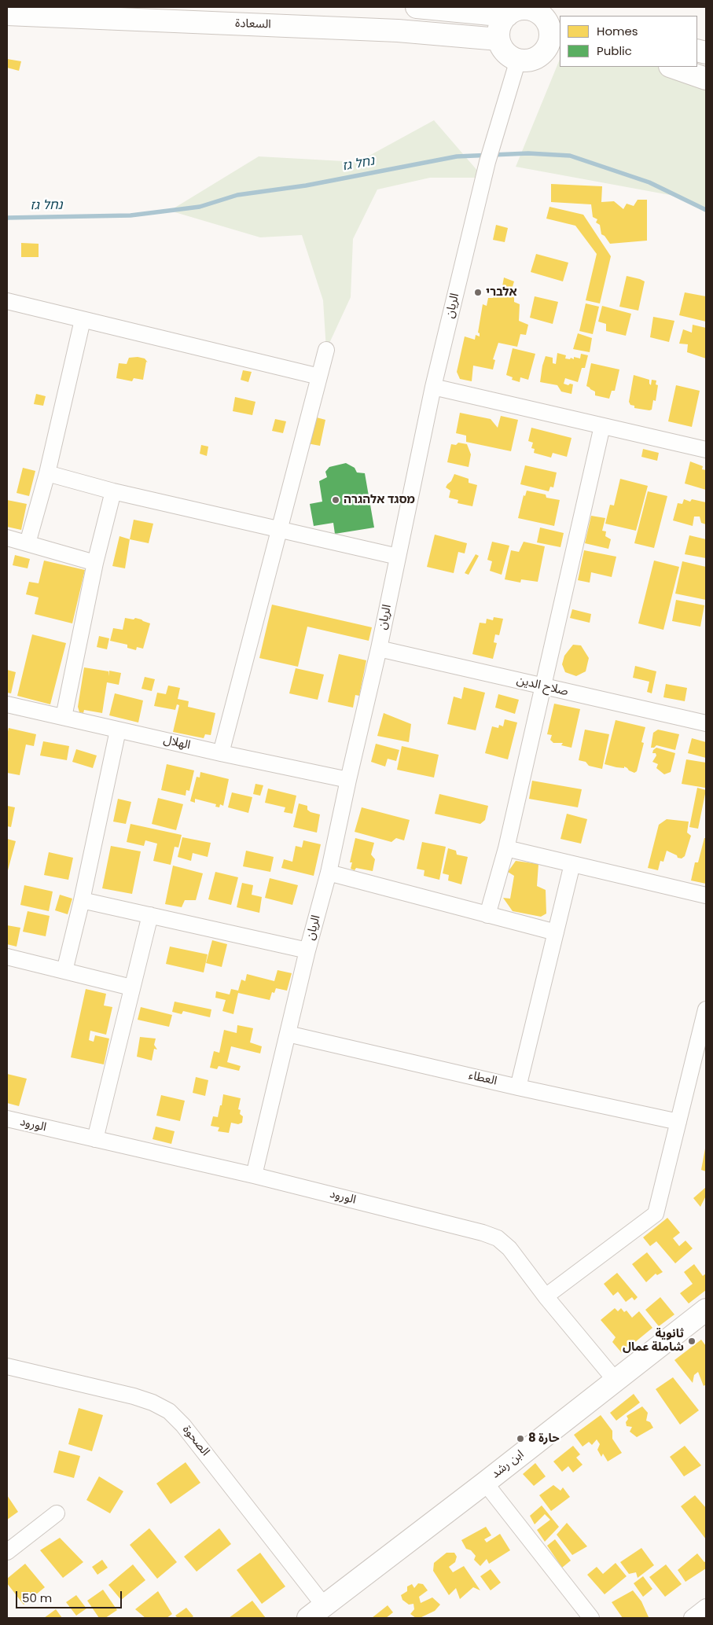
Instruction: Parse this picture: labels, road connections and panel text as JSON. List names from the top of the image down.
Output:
{
  "streets": {
    "street": [
      "السعادة",
      "الريان",
      "صلاح الدين",
      "الهلال",
      "العطاء",
      "الورود",
      "الصحوة",
      "ابن رشد"
    ]
  },
  "crossings": [
    ["السعادة", "الريان"],
    ["الريان", "صلاح الدين"],
    ["الريان", "الهلال"],
    ["الريان", "العطاء"],
    ["الريان", "الورود"],
    ["الورود", "ابن رشد"],
    ["الصحوة", "ابن رشد"]
  ],
  "water": ["נחל גז"],
  "places": [
    "אלברי",
    "מסגד אלהגרה",
    "ثانوية شاملة عمال",
    "حارة 8"
  ],
  "legend": ["Homes", "Public"],
  "scale_bar": "50 m"
}
